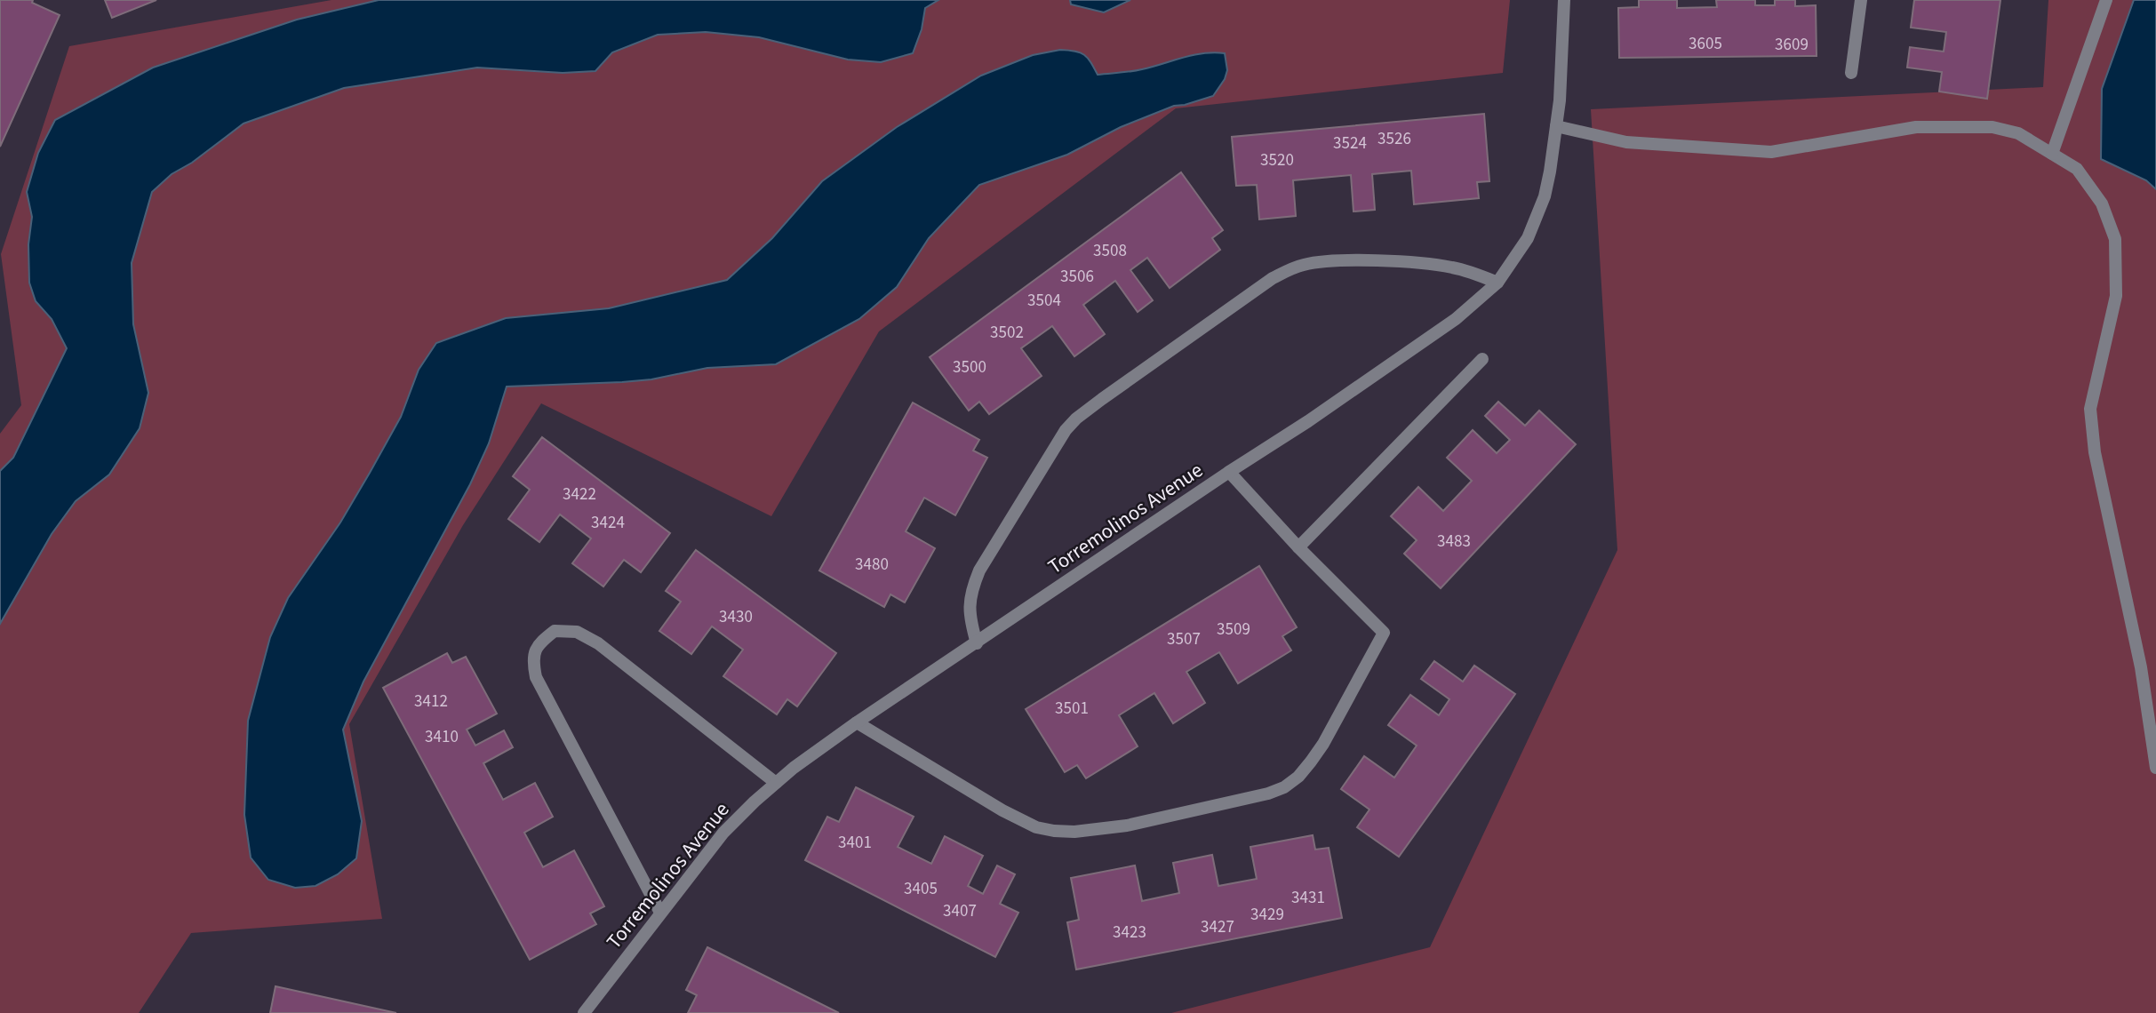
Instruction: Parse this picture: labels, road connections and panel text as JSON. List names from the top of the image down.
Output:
{
  "streets": {
    "street": ["Torremolinos Avenue"]
  },
  "house_numbers": [
    "3605",
    "3609",
    "3526",
    "3524",
    "3520",
    "3508",
    "3506",
    "3504",
    "3502",
    "3500",
    "3422",
    "3424",
    "3483",
    "3480",
    "3430",
    "3509",
    "3507",
    "3412",
    "3501",
    "3410",
    "3401",
    "3405",
    "3431",
    "3407",
    "3429",
    "3427",
    "3423"
  ]
}
